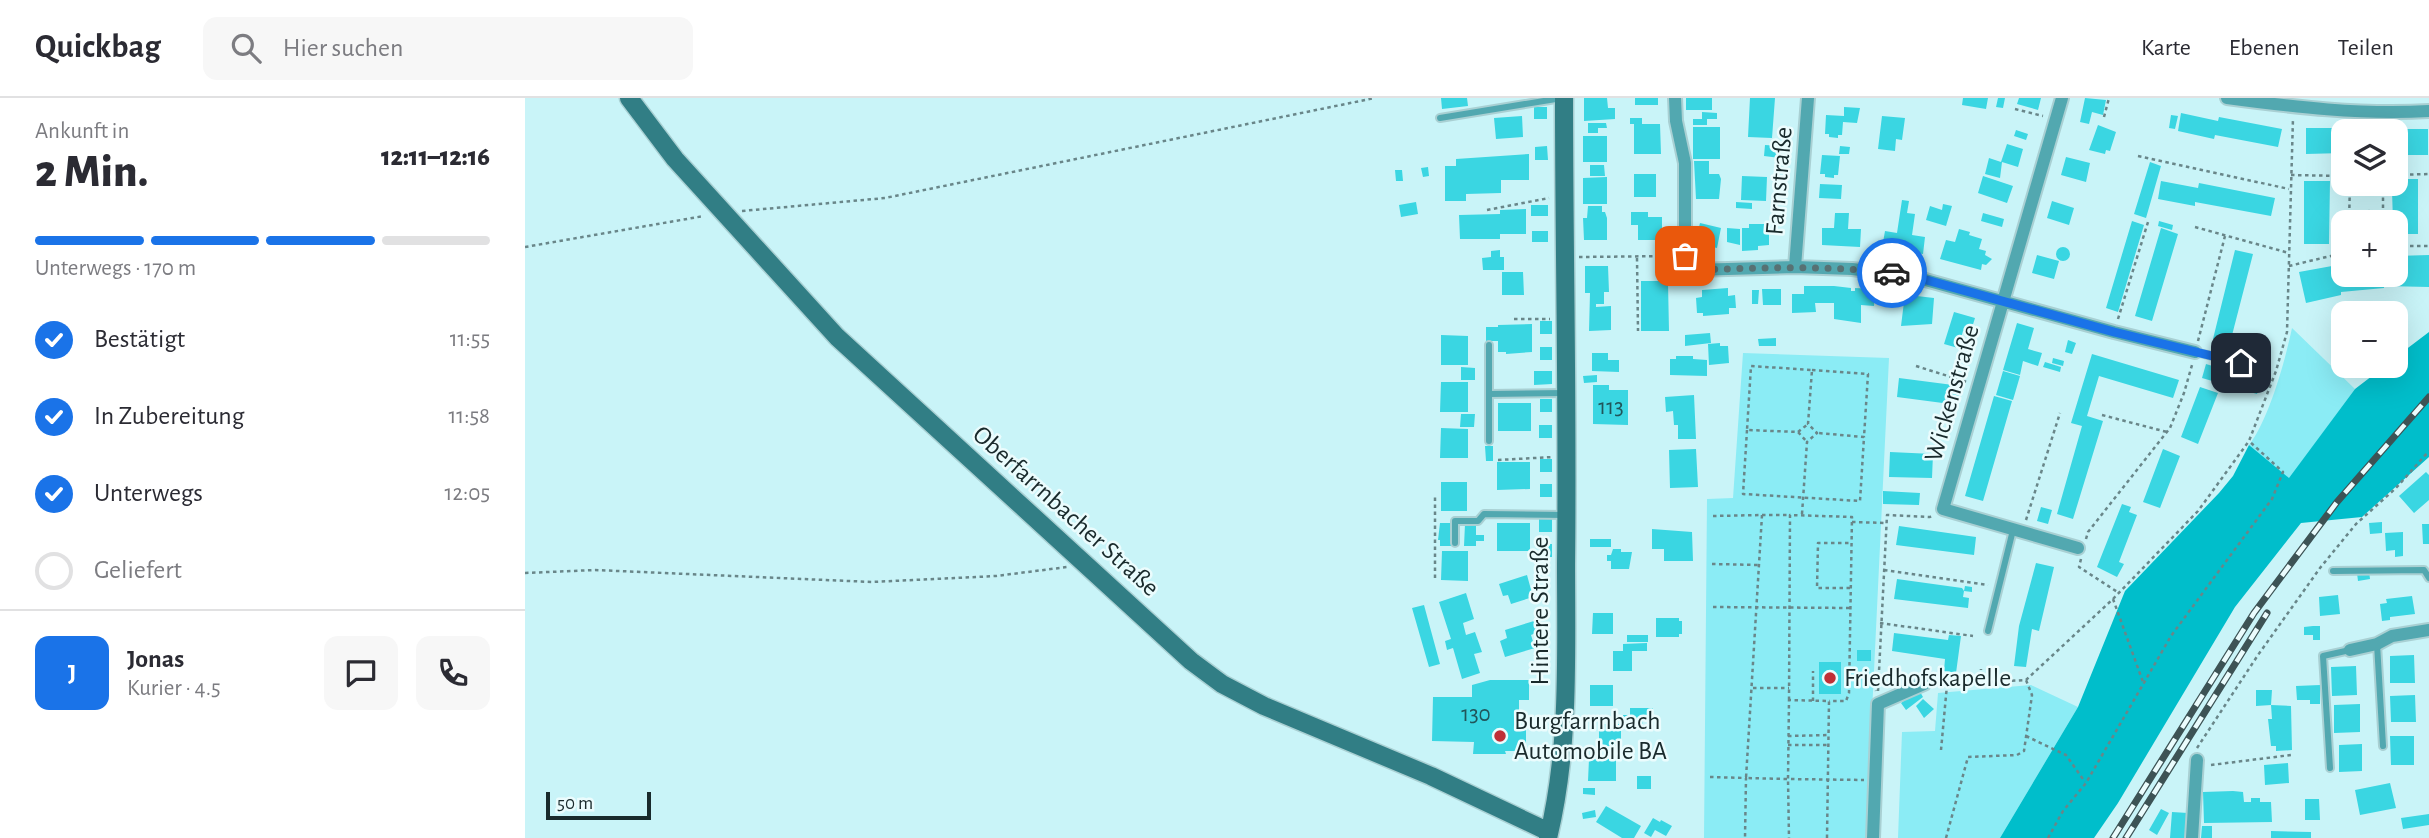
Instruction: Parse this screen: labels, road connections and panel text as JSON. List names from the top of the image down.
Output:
{
  "streets": {
    "street": [
      "Farnstraße",
      "Wickenstraße",
      "Oberfarrnbacher Straße",
      "Hintere Straße"
    ]
  },
  "crossings": [
    ["Oberfarrnbacher Straße", "Hintere Straße"]
  ],
  "places": ["Friedhofskapelle", "Burgfarrnbach Automobile BA"],
  "house_numbers": ["113", "130"],
  "scale_bar": "50 m",
  "page": {
    "header": "Quickbag",
    "search": "Hier suchen",
    "nav": ["Karte", "Ebenen", "Teilen"],
    "heading": ["2 Min.", "Ankunft in", "12:11–12:16"],
    "panel": ["Jonas", "Kurier · 4.5"],
    "map_buttons": ["+", "−"],
    "bar": "Unterwegs · 170 m",
    "list": [
      ["Bestätigt", "11:55"],
      ["In Zubereitung", "11:58"],
      ["Unterwegs", "12:05"],
      "Geliefert"
    ],
    "round": "J",
    "scale": "50 m"
  }
}
